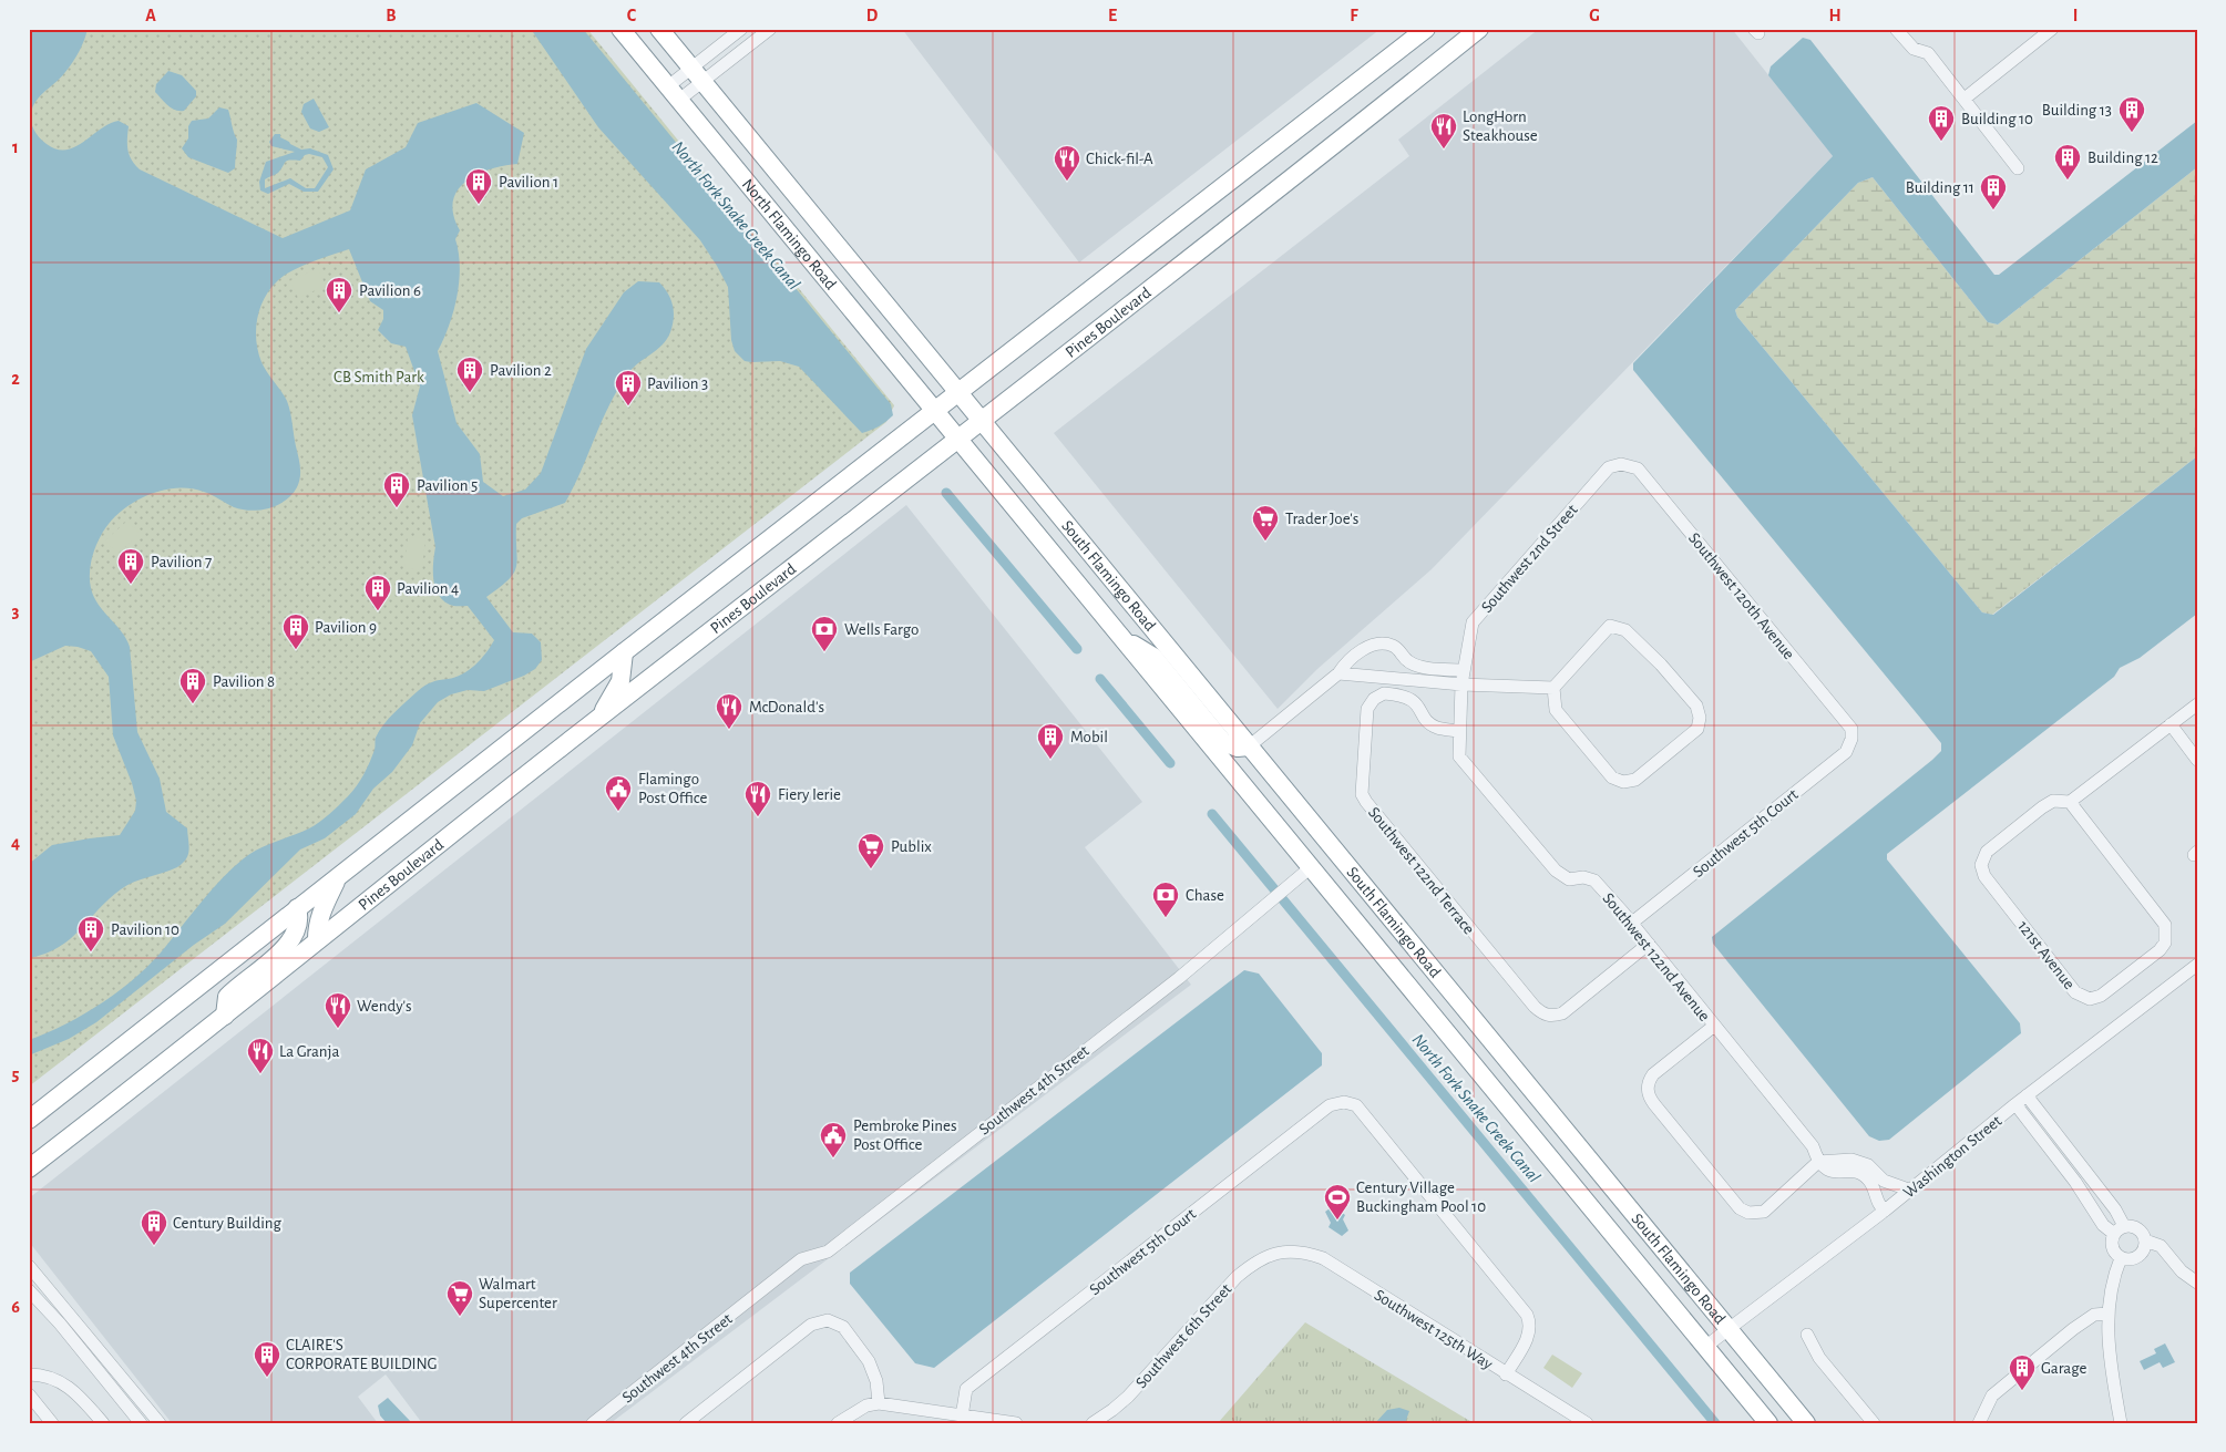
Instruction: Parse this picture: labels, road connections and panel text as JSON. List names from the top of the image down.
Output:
{
  "streets": {
    "highway": ["North Flamingo Road", "Pines Boulevard", "South Flamingo Road"],
    "street": [
      "Southwest 2nd Street",
      "Southwest 120th Avenue",
      "Southwest 5th Court",
      "Southwest 122nd Terrace",
      "121st Avenue",
      "Southwest 122nd Avenue",
      "Southwest 4th Street",
      "Washington Street",
      "Southwest 125th Way",
      "Southwest 6th Street"
    ]
  },
  "crossings": [
    ["North Flamingo Road", "Pines Boulevard"],
    ["North Flamingo Road", "South Flamingo Road"],
    ["Pines Boulevard", "South Flamingo Road"],
    ["Southwest 2nd Street", "Southwest 120th Avenue"],
    ["Southwest 2nd Street", "Southwest 122nd Avenue"],
    ["South Flamingo Road", "Southwest 4th Street"],
    ["South Flamingo Road", "Washington Street"],
    ["Southwest 120th Avenue", "Southwest 5th Court"],
    ["Southwest 5th Court", "Southwest 122nd Avenue"],
    ["Southwest 5th Court", "Southwest 125th Way"],
    ["Southwest 122nd Terrace", "Southwest 122nd Avenue"],
    ["Southwest 125th Way", "Southwest 6th Street"]
  ],
  "water": ["North Fork Snake Creek Canal"],
  "parks": ["CB Smith Park"],
  "places": {
    "building": [
      "Building 13",
      "Building 10",
      "Building 12",
      "Pavilion 1",
      "Building 11",
      "Pavilion 6",
      "Pavilion 2",
      "Pavilion 3",
      "Pavilion 5",
      "Pavilion 7",
      "Pavilion 4",
      "Pavilion 9",
      "Pavilion 8",
      "Mobil",
      "Pavilion 10",
      "Century Building",
      "CLAIRE'S CORPORATE BUILDING",
      "Garage"
    ],
    "restaurant": [
      "LongHorn Steakhouse",
      "Chick-fil-A",
      "McDonald's",
      "Fiery Ierie",
      "Wendy's",
      "La Granja"
    ],
    "supermarket": ["Trader Joe's", "Publix", "Walmart Supercenter"],
    "bank": ["Wells Fargo", "Chase"],
    "public building": ["Flamingo Post Office", "Pembroke Pines Post Office"],
    "sports": ["Century Village Buckingham Pool 10"]
  },
  "grid": {
    "columns": [
      "A",
      "B",
      "C",
      "D",
      "E",
      "F",
      "G",
      "H",
      "I"
    ],
    "rows": [
      "1",
      "2",
      "3",
      "4",
      "5",
      "6"
    ]
  }
}
